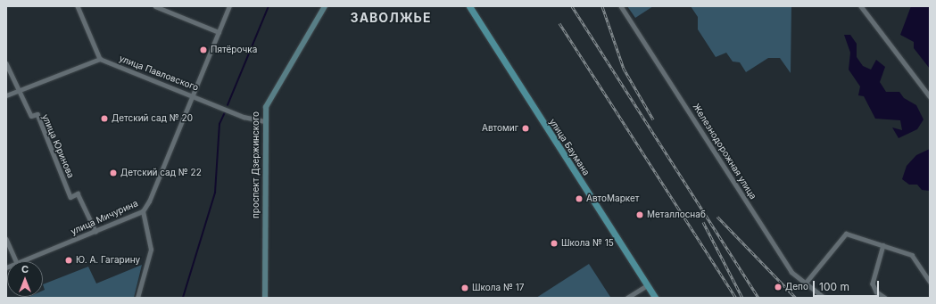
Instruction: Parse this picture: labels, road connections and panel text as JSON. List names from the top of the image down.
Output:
{
  "streets": {
    "main road": ["улица Баумана"],
    "street": [
      "улица Павловского",
      "улица Юринова",
      "Железнодорожная улица",
      "проспект Дзержинского",
      "улица Мичурина"
    ]
  },
  "crossings": [
    ["улица Павловского", "проспект Дзержинского"],
    ["улица Павловского", "улица Мичурина"],
    ["улица Юринова", "улица Мичурина"]
  ],
  "districts": ["ЗАВОЛЖЬЕ"],
  "places": [
    "Пятёрочка",
    "Детский сад № 20",
    "Автомиг",
    "Детский сад № 22",
    "АвтоМаркет",
    "Металлоснаб",
    "Школа № 15",
    "Ю. А. Гагарину",
    "Депо",
    "Школа № 17"
  ],
  "scale_bar": "100 m",
  "north": "top"
}
